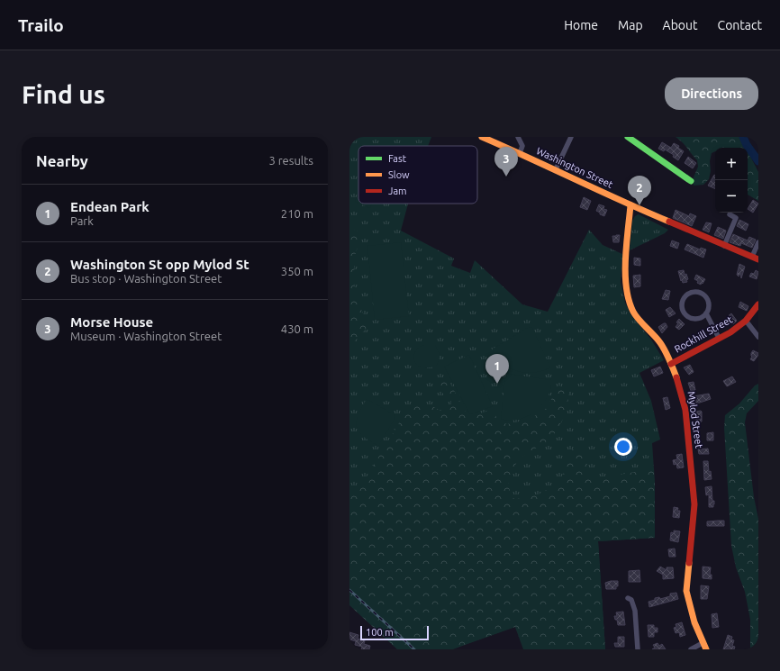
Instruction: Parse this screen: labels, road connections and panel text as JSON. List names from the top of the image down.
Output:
{
  "streets": {
    "street": ["Washington Street", "Rockhill Street", "Mylod Street"]
  },
  "crossings": [
    ["Washington Street", "Mylod Street"],
    ["Rockhill Street", "Mylod Street"]
  ],
  "legend": ["Fast", "Slow", "Jam"],
  "scale_bar": "100 m",
  "page": {
    "header": "Trailo",
    "nav": [
      "Home",
      "Map",
      "About",
      "Contact"
    ],
    "buttons": "Directions",
    "title": "Find us",
    "heading": ["Nearby", "3 results"],
    "pins": ["3", "2", "1"],
    "map_buttons": ["+", "−"],
    "list": [
      {
        "mark": "1",
        "name": "Endean Park",
        "note": "Park",
        "value": "210 m"
      },
      {
        "mark": "2",
        "name": "Washington St opp Mylod St",
        "note": "Bus stop · Washington Street",
        "value": "350 m"
      },
      {
        "mark": "3",
        "name": "Morse House",
        "note": "Museum · Washington Street",
        "value": "430 m"
      }
    ],
    "scale": "100 m"
  }
}
